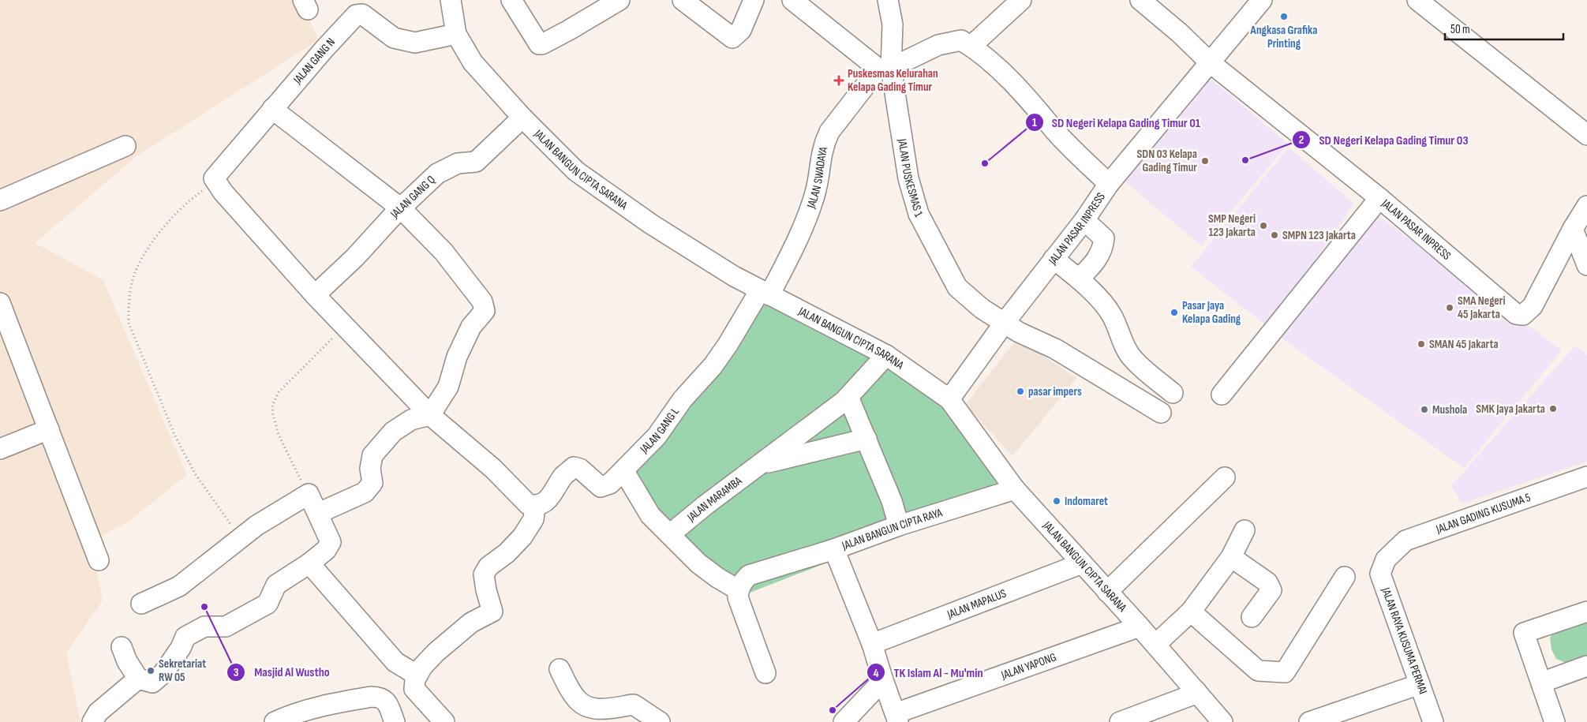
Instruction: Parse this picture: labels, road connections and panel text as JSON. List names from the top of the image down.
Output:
{
  "streets": {
    "street": [
      "JALAN GANG N",
      "JALAN BANGUN CIPTA SARANA",
      "JALAN PUSKESMAS 1",
      "JALAN SWADAYA",
      "JALAN GANG Q",
      "JALAN PASAR INPRESS",
      "JALAN GANG L",
      "JALAN MARAMBA",
      "JALAN GADING KUSUMA 5",
      "JALAN BANGUN CIPTA RAYA",
      "JALAN MAPALUS",
      "JALAN RAYA KUSUMA PERMAI",
      "JALAN YAPONG"
    ]
  },
  "crossings": [
    ["JALAN GANG N", "JALAN BANGUN CIPTA SARANA"],
    ["JALAN BANGUN CIPTA SARANA", "JALAN SWADAYA"],
    ["JALAN BANGUN CIPTA SARANA", "JALAN GANG Q"],
    ["JALAN BANGUN CIPTA SARANA", "JALAN PASAR INPRESS"],
    ["JALAN BANGUN CIPTA SARANA", "JALAN GANG L"],
    ["JALAN BANGUN CIPTA SARANA", "JALAN MARAMBA"],
    ["JALAN BANGUN CIPTA SARANA", "JALAN BANGUN CIPTA RAYA"],
    ["JALAN BANGUN CIPTA SARANA", "JALAN MAPALUS"],
    ["JALAN BANGUN CIPTA SARANA", "JALAN YAPONG"],
    ["JALAN PUSKESMAS 1", "JALAN SWADAYA"],
    ["JALAN PUSKESMAS 1", "JALAN PASAR INPRESS"],
    ["JALAN SWADAYA", "JALAN GANG L"],
    ["JALAN GADING KUSUMA 5", "JALAN RAYA KUSUMA PERMAI"],
    ["JALAN BANGUN CIPTA RAYA", "JALAN MAPALUS"],
    ["JALAN BANGUN CIPTA RAYA", "JALAN YAPONG"]
  ],
  "places": {
    "other": [
      "Angkasa Grafika Printing",
      "SD Negeri Kelapa Gading Timur 03",
      "SDN 03 Kelapa Gading Timur",
      "SD Negeri Kelapa Gading Timur 01",
      "SMP Negeri 123 Jakarta",
      "SMPN 123 Jakarta",
      "SMA Negeri 45 Jakarta",
      "Pasar Jaya Kelapa Gading",
      "SMAN 45 Jakarta",
      "pasar impers",
      "SMK Jaya Jakarta",
      "Mushola",
      "Indomaret",
      "Masjid Al Wustho",
      "Sekretariat RW 05",
      "TK Islam Al - Mu'min"
    ],
    "health": ["Puskesmas Kelurahan Kelapa Gading Timur"]
  },
  "scale_bar": "50 m"
}
